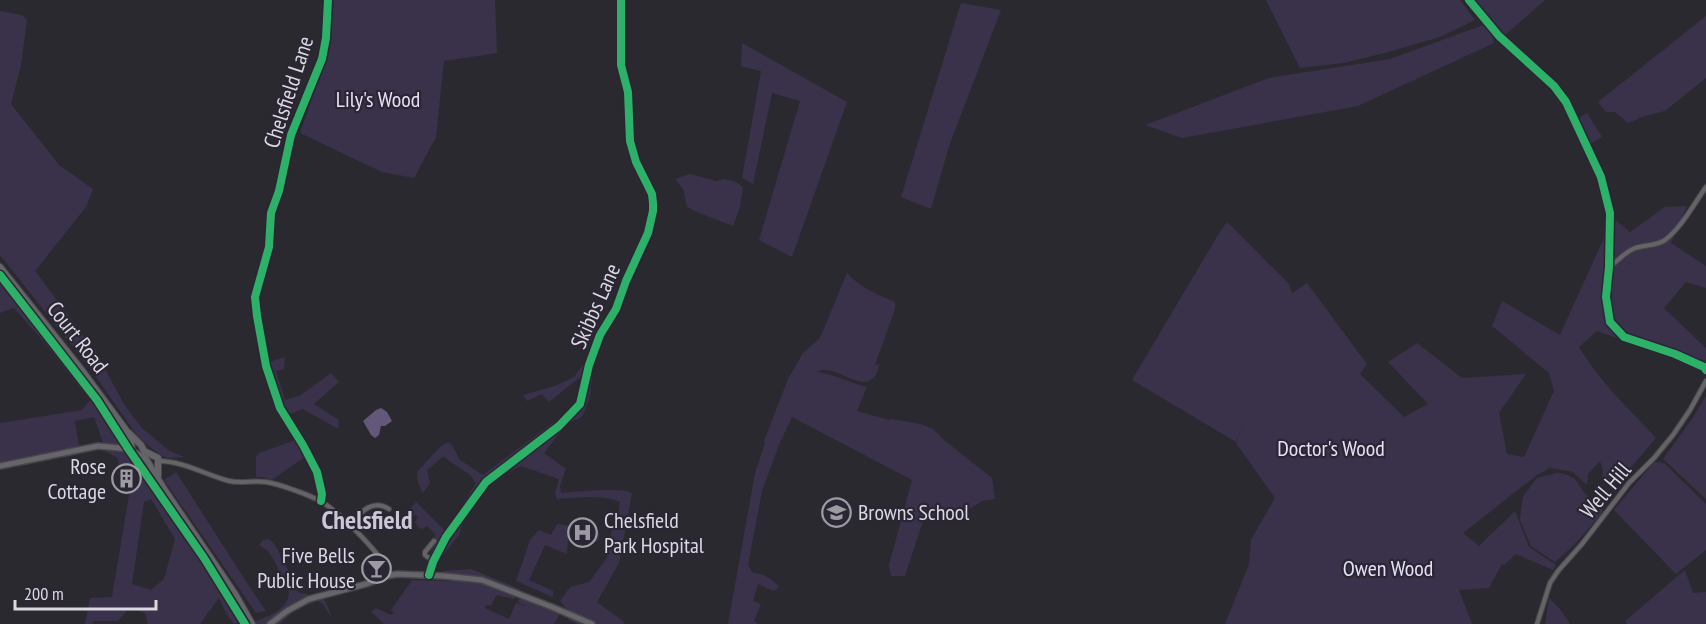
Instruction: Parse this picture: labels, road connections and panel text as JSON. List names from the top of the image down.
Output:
{
  "streets": {
    "main road": ["Court Road"],
    "street": ["Chelsfield Lane", "Skibbs Lane", "Well Hill"]
  },
  "districts": ["Chelsfield"],
  "parks": ["Lily's Wood", "Doctor's Wood", "Owen Wood"],
  "places": {
    "building": ["Rose Cottage"],
    "school or university": ["Browns School"],
    "hospital": ["Chelsfield Park Hospital"],
    "bar": ["Five Bells Public House"]
  },
  "scale_bar": "200 m"
}
